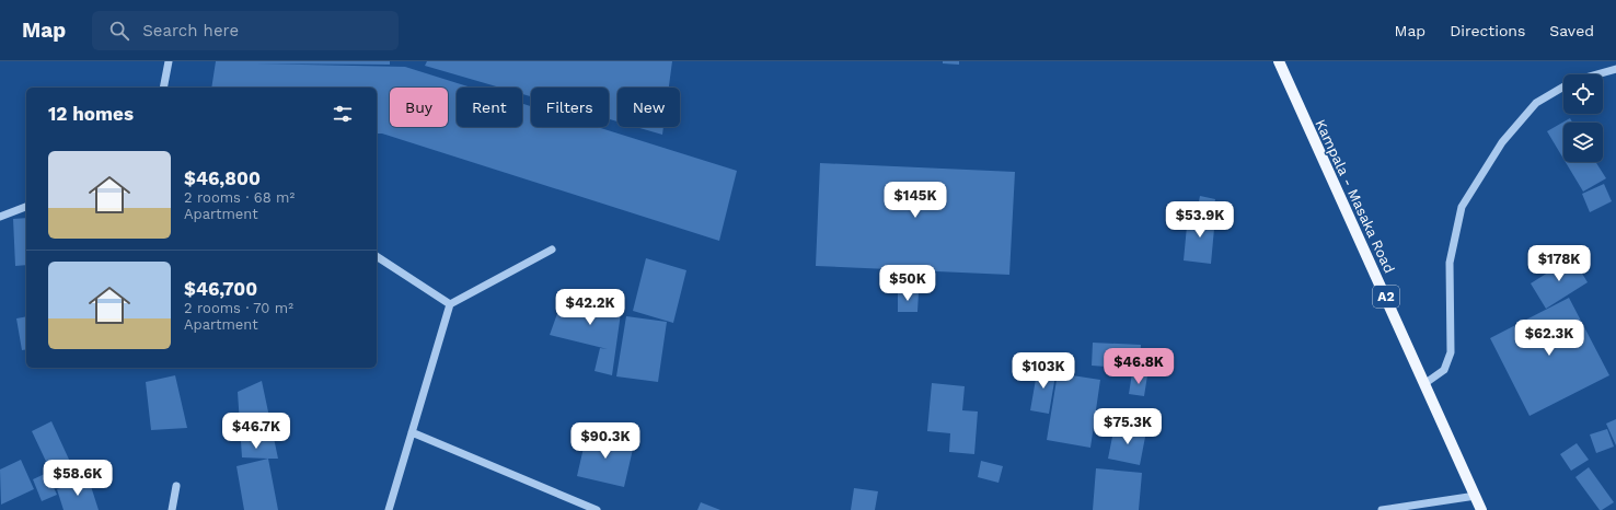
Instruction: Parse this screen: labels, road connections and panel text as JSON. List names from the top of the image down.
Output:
{
  "streets": {
    "main road": ["Kampala - Masaka Road", "A2"]
  },
  "page": {
    "header": "Map",
    "search": "Search here",
    "nav": ["Map", "Directions", "Saved"],
    "chip": [
      "Buy",
      "Rent",
      "Filters",
      "New"
    ],
    "heading": "12 homes",
    "list": [
      {
        "name": "$46,800",
        "note": "2 rooms · 68 m² · Apartment"
      },
      {
        "name": "$46,700",
        "note": "2 rooms · 70 m² · Apartment"
      }
    ],
    "price": [
      "$145K",
      "$53.9K",
      "$178K",
      "$50K",
      "$42.2K",
      "$62.3K",
      "$46.8K",
      "$103K",
      "$75.3K",
      "$46.7K",
      "$90.3K",
      "$58.6K"
    ]
  }
}
